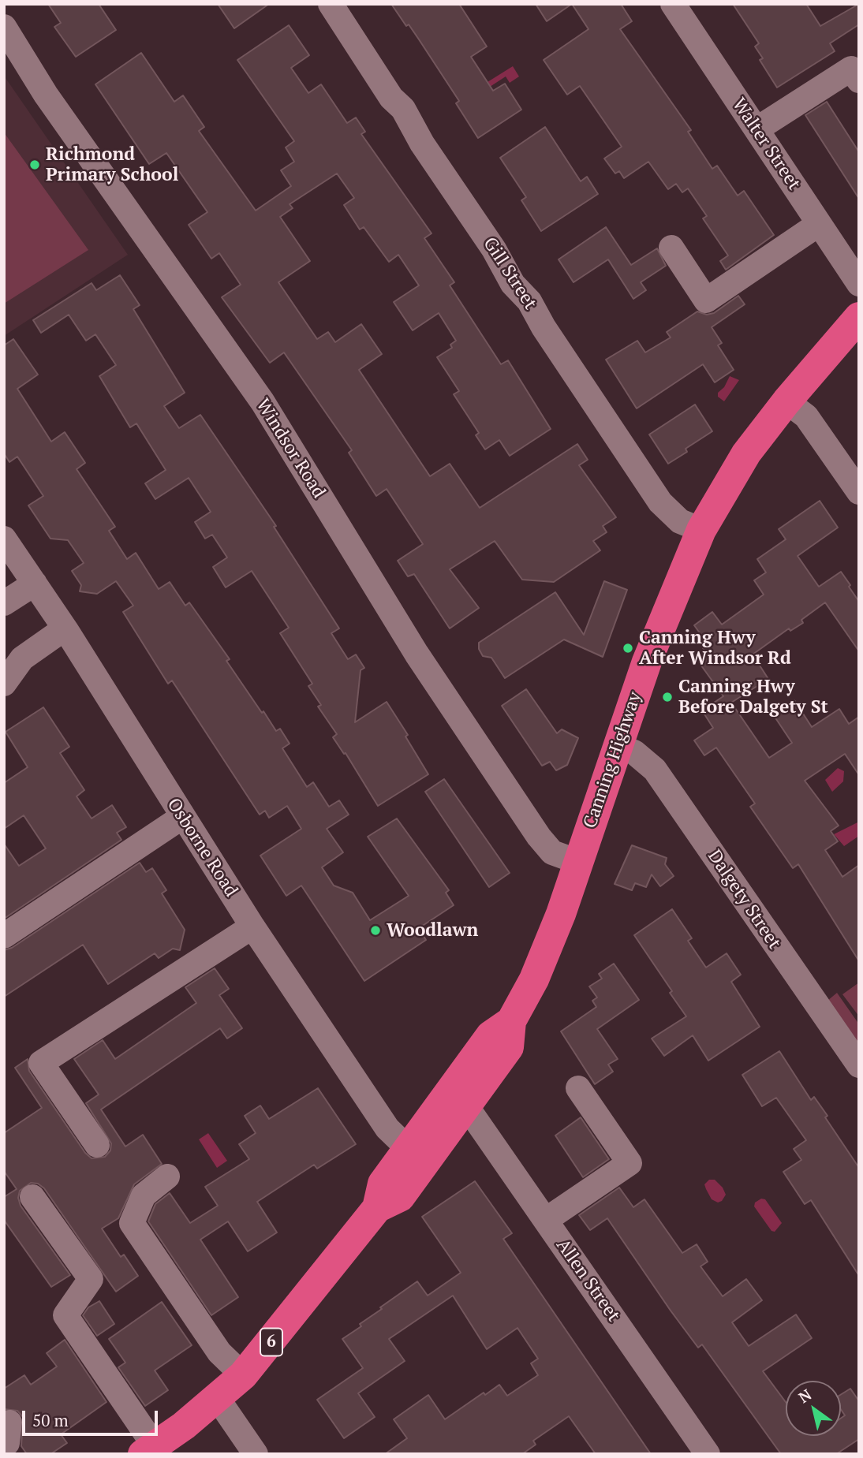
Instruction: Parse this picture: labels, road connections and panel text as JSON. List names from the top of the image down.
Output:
{
  "streets": {
    "highway": ["Canning Highway", "6"],
    "street": [
      "Walter Street",
      "Gill Street",
      "Windsor Road",
      "Osborne Road",
      "Dalgety Street",
      "Allen Street"
    ]
  },
  "crossings": [
    ["Gill Street", "Canning Highway"],
    ["Windsor Road", "Canning Highway"],
    ["Canning Highway", "Osborne Road"],
    ["Canning Highway", "Dalgety Street"],
    ["Canning Highway", "Allen Street"]
  ],
  "places": [
    "Richmond Primary School",
    "Canning Hwy After Windsor Rd",
    "Canning Hwy Before Dalgety St",
    "Woodlawn"
  ],
  "scale_bar": "50 m",
  "north": "top left"
}
